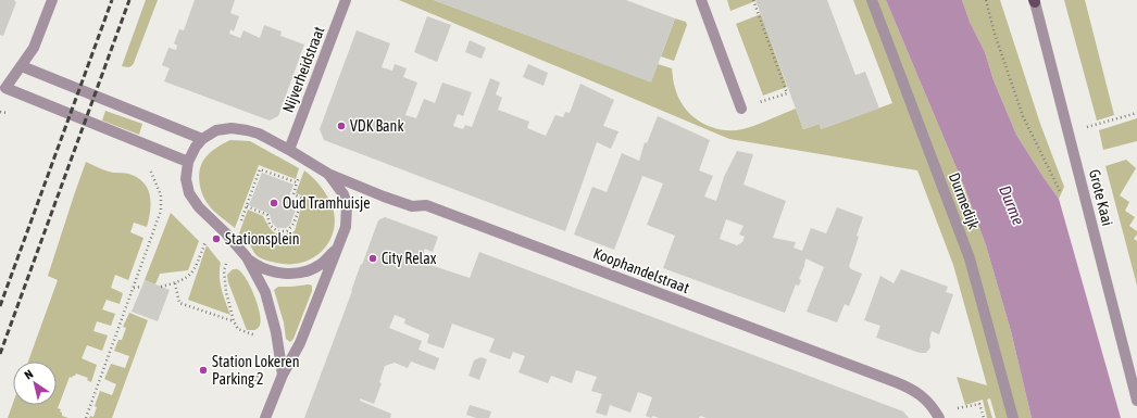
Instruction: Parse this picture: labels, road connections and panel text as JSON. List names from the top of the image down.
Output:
{
  "streets": {
    "street": [
      "Nijverheidstraat",
      "Grote Kaai",
      "Durmedijk",
      "Koophandelstraat"
    ]
  },
  "crossings": [
    ["Nijverheidstraat", "Koophandelstraat"]
  ],
  "water": ["Durme"],
  "places": [
    "VDK Bank",
    "Oud Tramhuisje",
    "Stationsplein",
    "City Relax",
    "Station Lokeren Parking 2"
  ],
  "north": "top left"
}
